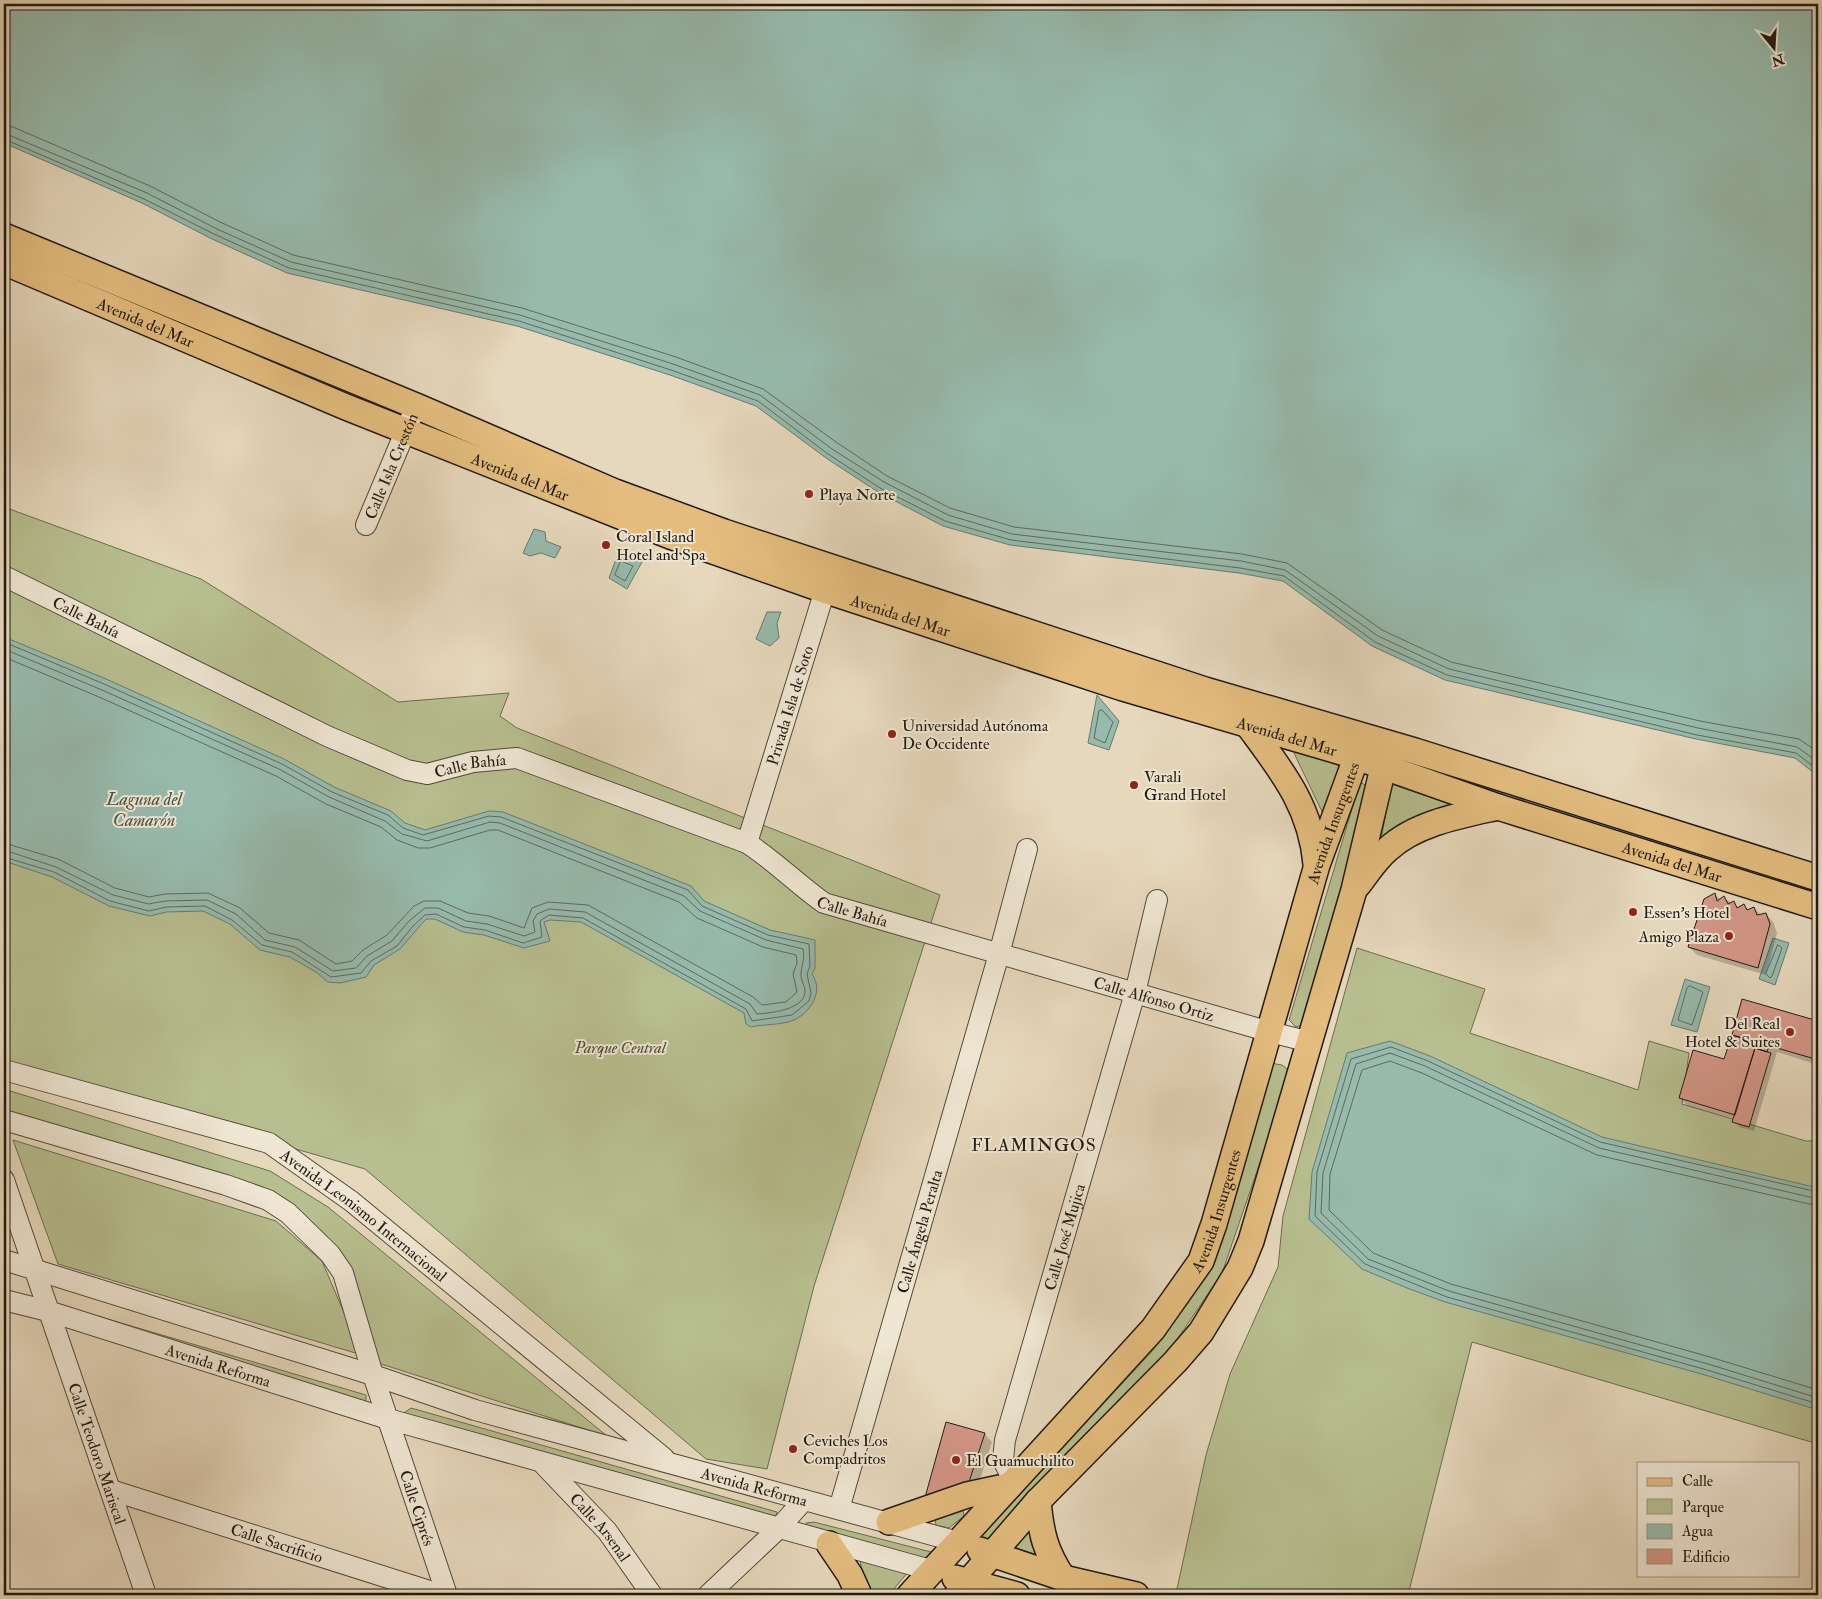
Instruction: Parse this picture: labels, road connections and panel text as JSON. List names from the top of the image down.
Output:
{
  "streets": {
    "main road": ["Avenida del Mar", "Avenida Insurgentes", "Avenida Reforma"],
    "street": [
      "Calle Isla Crestón",
      "Calle Bahía",
      "Privada Isla de Soto",
      "Calle Alfonso Ortiz",
      "Avenida Leonismo Internacional",
      "Calle Ángela Peralta",
      "Calle José Mujica",
      "Calle Teodoro Mariscal",
      "Calle Ciprés",
      "Calle Arsenal",
      "Calle Sacrificio"
    ]
  },
  "crossings": [
    ["Avenida del Mar", "Calle Isla Crestón"],
    ["Avenida del Mar", "Privada Isla de Soto"],
    ["Avenida del Mar", "Avenida Insurgentes"],
    ["Calle Bahía", "Privada Isla de Soto"],
    ["Calle Bahía", "Calle Alfonso Ortiz"],
    ["Calle Bahía", "Calle Ángela Peralta"],
    ["Avenida Insurgentes", "Calle Alfonso Ortiz"],
    ["Avenida Insurgentes", "Calle José Mujica"],
    ["Avenida Insurgentes", "Avenida Reforma"],
    ["Calle Alfonso Ortiz", "Calle Ángela Peralta"],
    ["Calle Alfonso Ortiz", "Calle José Mujica"],
    ["Avenida Leonismo Internacional", "Avenida Reforma"],
    ["Calle Ángela Peralta", "Avenida Reforma"],
    ["Avenida Reforma", "Calle Teodoro Mariscal"],
    ["Avenida Reforma", "Calle Ciprés"],
    ["Avenida Reforma", "Calle Arsenal"],
    ["Calle Teodoro Mariscal", "Calle Sacrificio"]
  ],
  "districts": ["FLAMINGOS"],
  "water": ["Laguna del Camarón"],
  "parks": ["Parque Central"],
  "places": [
    "Playa Norte",
    "Coral Island Hotel and Spa",
    "Universidad Autónoma De Occidente",
    "Varali Grand Hotel",
    "Essen's Hotel",
    "Amigo Plaza",
    "Del Real Hotel & Suites",
    "Ceviches Los Compadritos",
    "El Guamuchilito"
  ],
  "legend": [
    "Calle",
    "Parque",
    "Agua",
    "Edificio"
  ],
  "north": "bottom"
}
